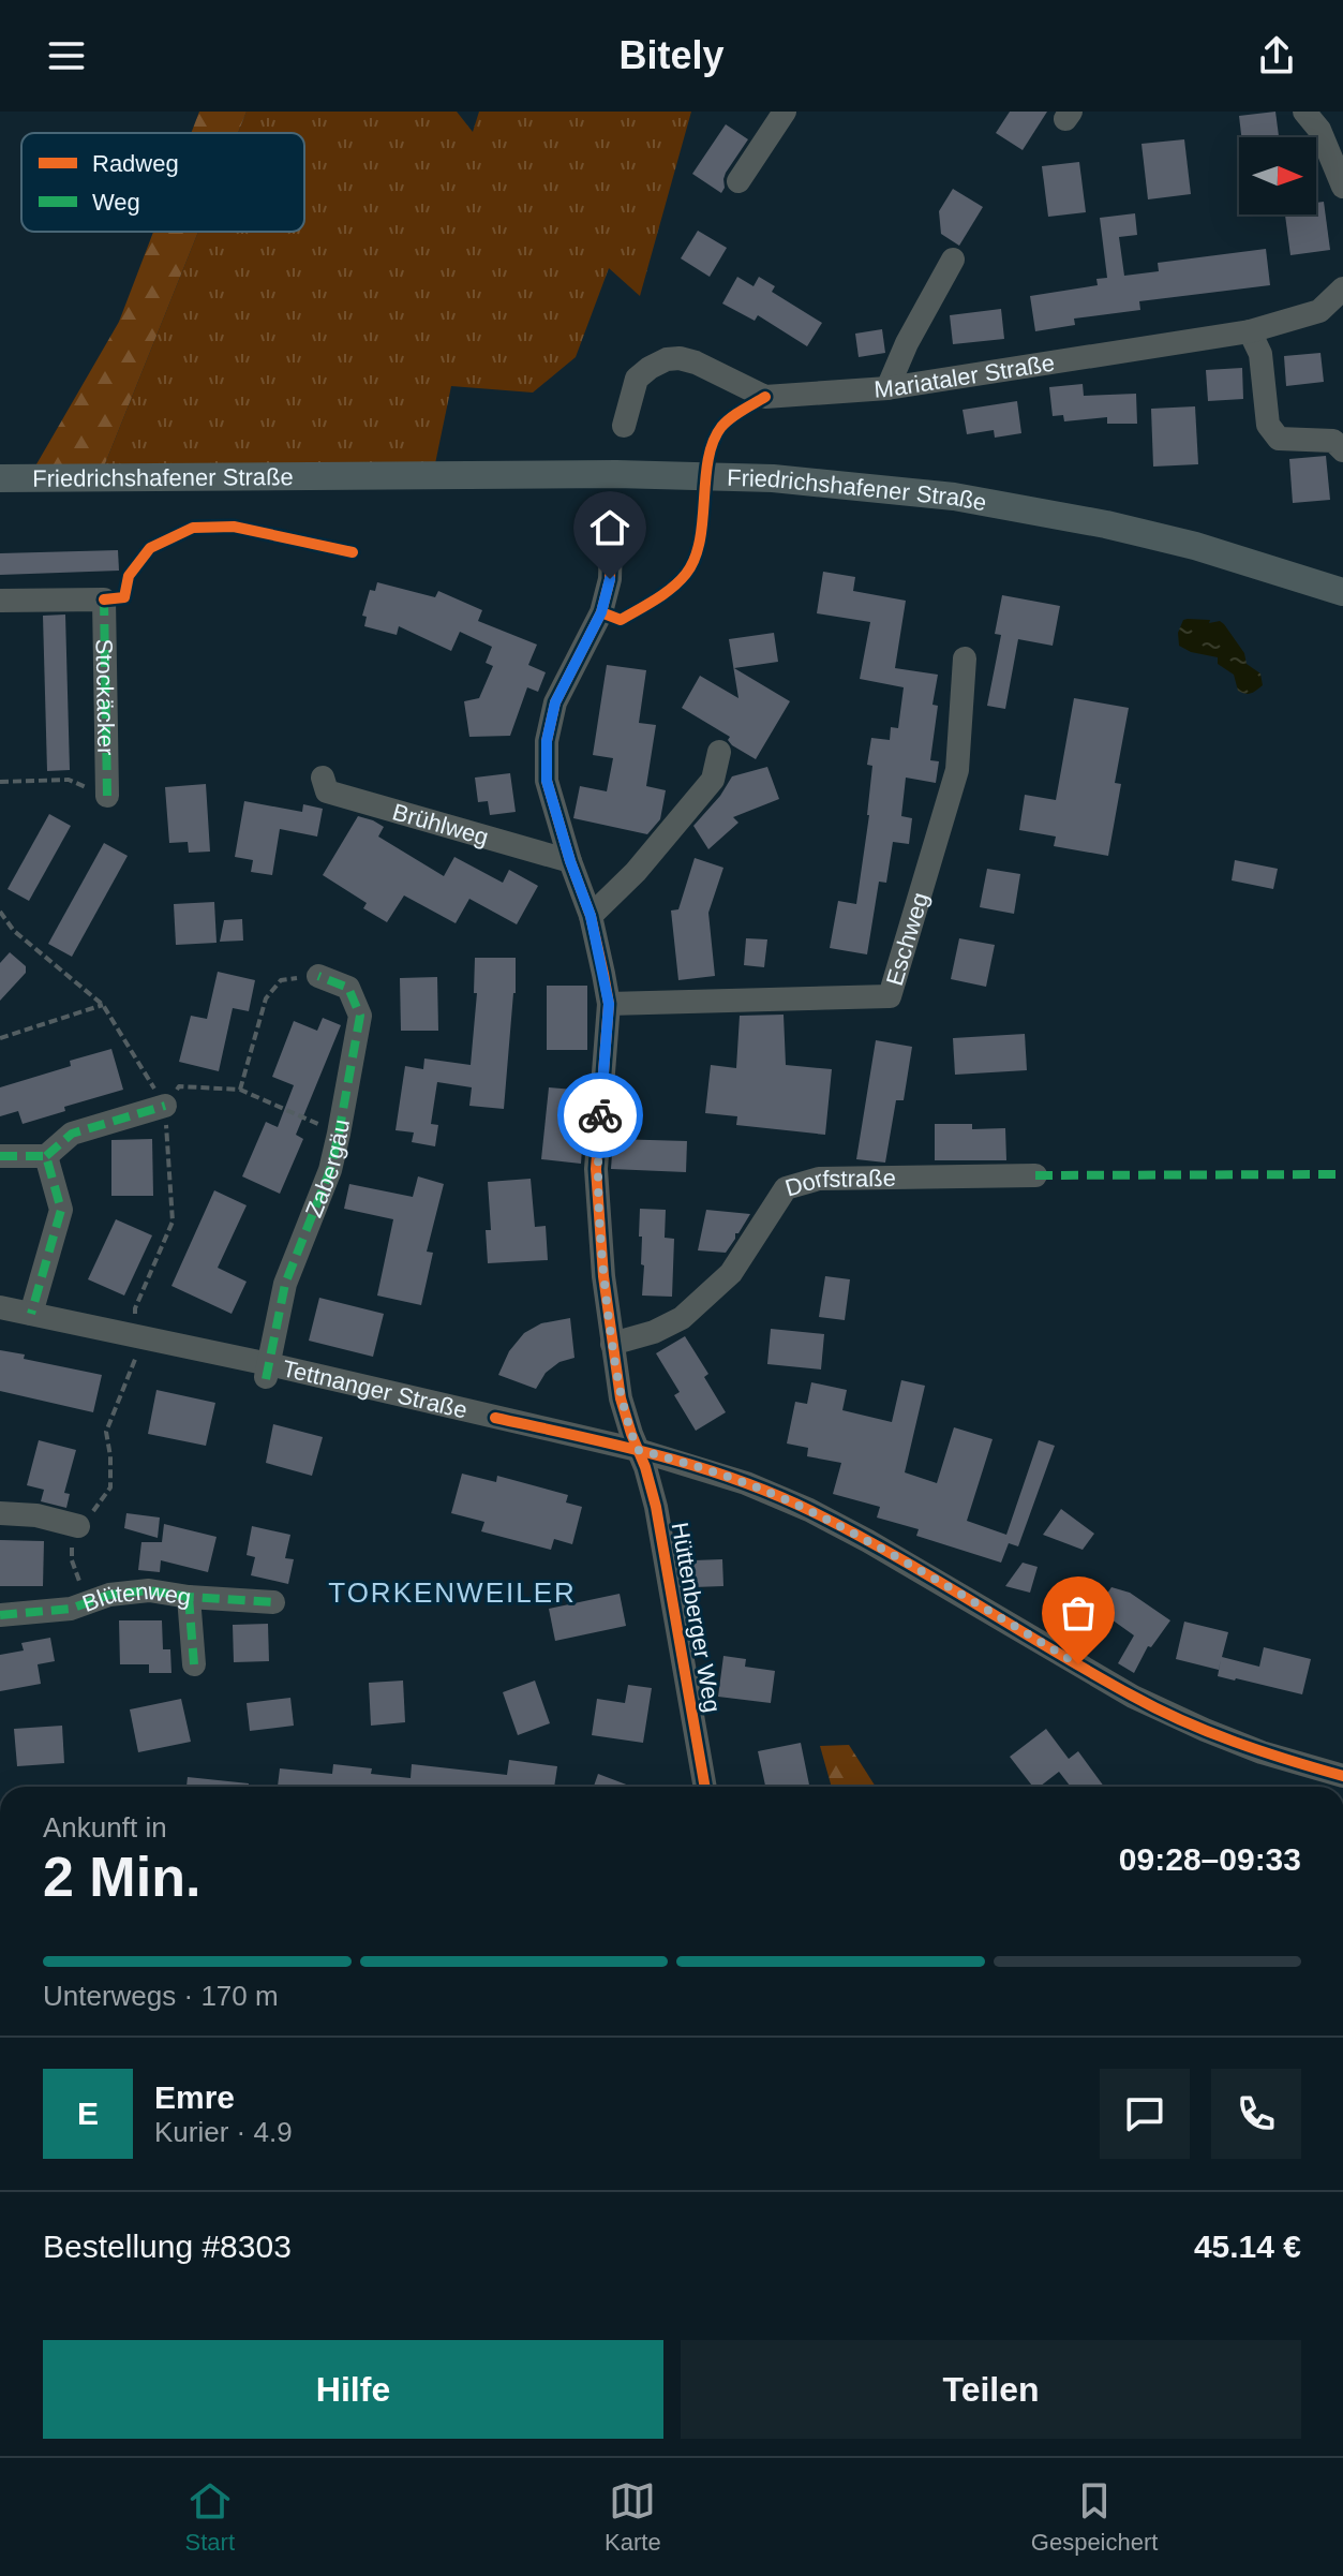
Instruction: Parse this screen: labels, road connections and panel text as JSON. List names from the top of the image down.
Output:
{
  "streets": {
    "main road": ["Friedrichshafener Straße"],
    "street": [
      "Mariataler Straße",
      "Stockäcker",
      "Brühlweg",
      "Eschweg",
      "Zabergäu",
      "Dorfstraße",
      "Tettnanger Straße",
      "Blütenweg",
      "Hüttenberger Weg"
    ]
  },
  "crossings": [
    ["Zabergäu", "Tettnanger Straße"],
    ["Tettnanger Straße", "Hüttenberger Weg"]
  ],
  "districts": ["TORKENWEILER"],
  "legend": ["Radweg", "Weg"],
  "north": "right",
  "page": {
    "header": "Bitely",
    "heading": ["2 Min.", "Ankunft in", "09:28–09:33"],
    "panel": [
      "Emre",
      "Kurier · 4.9",
      "Bestellung #8303",
      "45.14 €"
    ],
    "bar": "Unterwegs · 170 m",
    "round": "E",
    "buttons": ["Hilfe", "Teilen"],
    "tabs": ["Start", "Karte", "Gespeichert"]
  }
}
